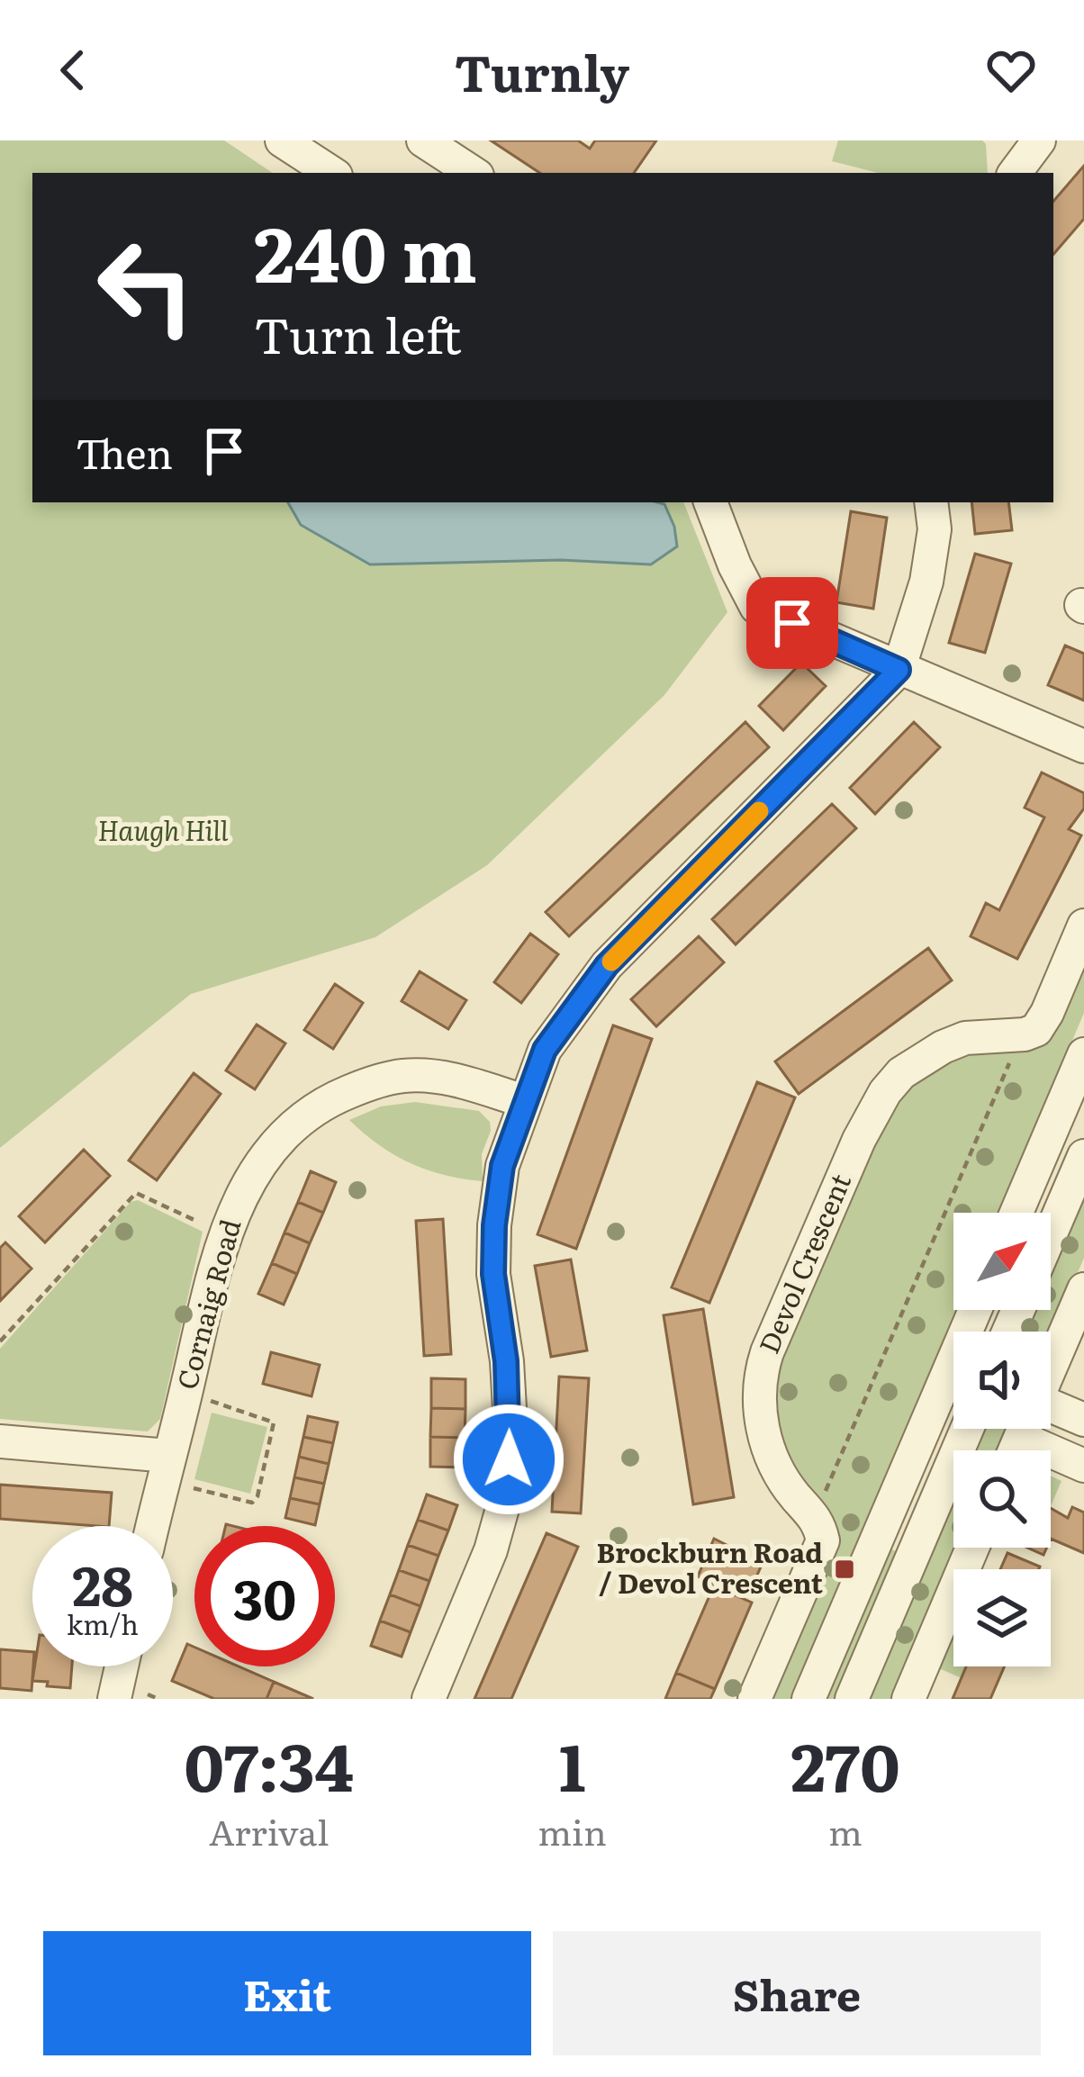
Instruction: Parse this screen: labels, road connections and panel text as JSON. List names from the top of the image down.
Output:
{
  "streets": {
    "street": ["Devol Crescent", "Cornaig Road"]
  },
  "parks": ["Haugh Hill"],
  "places": {
    "transit": ["Brockburn Road / Devol Crescent"]
  },
  "north": "top right",
  "page": {
    "header": "Turnly",
    "turn": ["240 m", "Turn left"],
    "then": "Then",
    "speed": "28 km/h",
    "limit": "30",
    "eta": [
      "07:34",
      "Arrival",
      "1",
      "min",
      "270",
      "m"
    ],
    "buttons": ["Exit", "Share"]
  }
}
